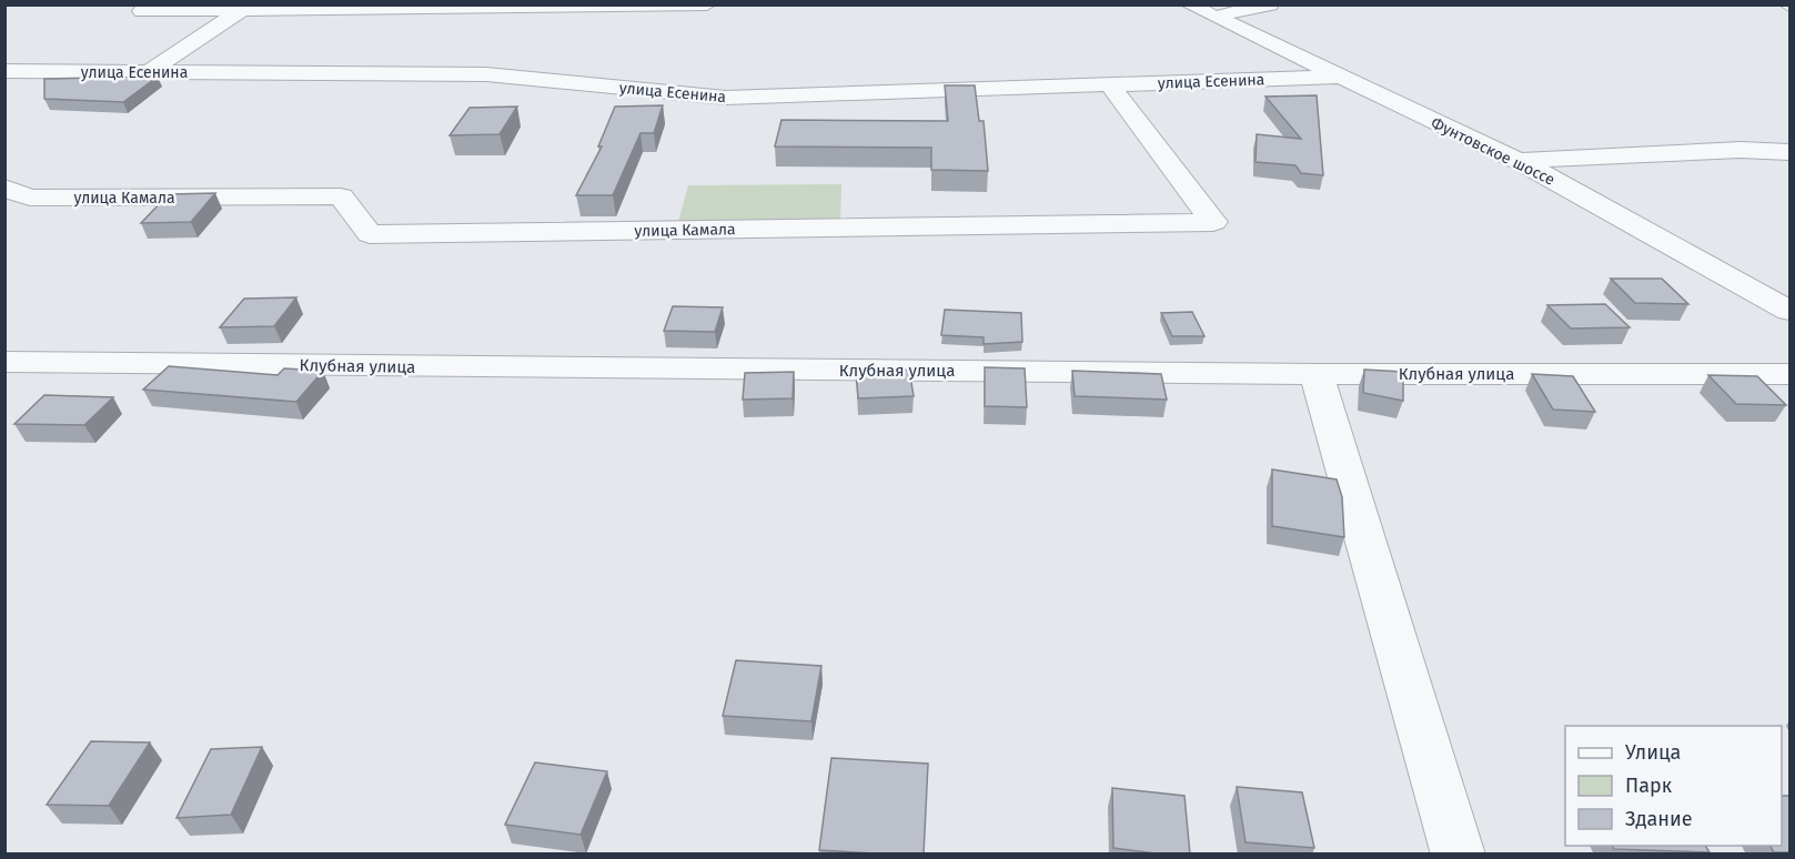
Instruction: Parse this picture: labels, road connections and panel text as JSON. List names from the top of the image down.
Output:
{
  "streets": {
    "street": [
      "улица Есенина",
      "Фунтовское шоссе",
      "улица Камала",
      "Клубная улица"
    ]
  },
  "crossings": [
    ["улица Есенина", "Фунтовское шоссе"],
    ["улица Есенина", "улица Камала"]
  ],
  "legend": ["Улица", "Парк", "Здание"]
}
